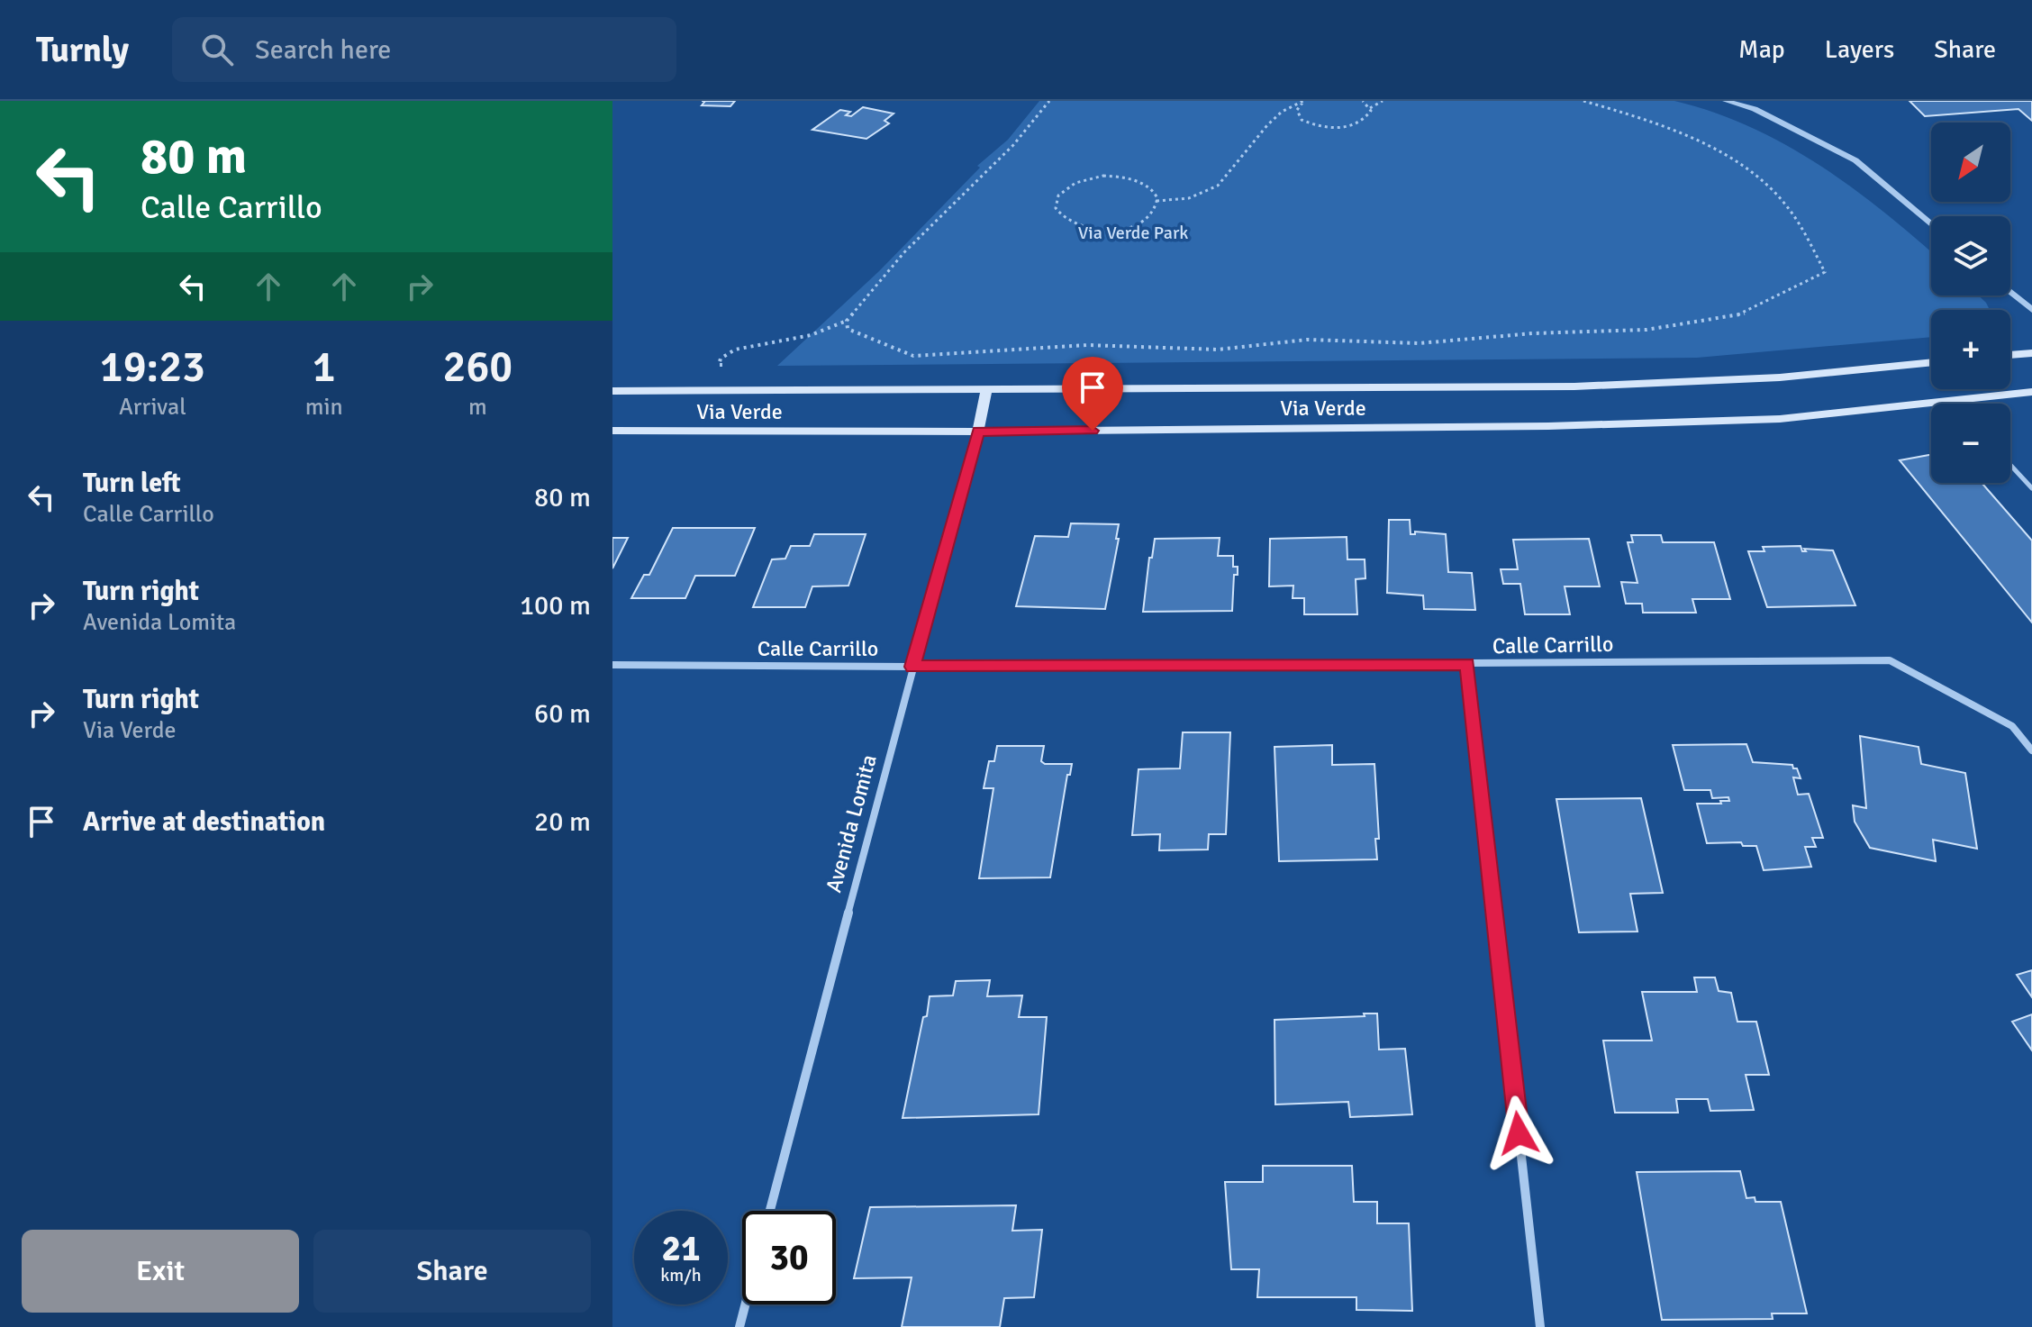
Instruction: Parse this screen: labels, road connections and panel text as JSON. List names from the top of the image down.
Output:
{
  "streets": {
    "main road": ["Via Verde"],
    "street": ["Calle Carrillo", "Avenida Lomita"]
  },
  "crossings": [
    ["Via Verde", "Avenida Lomita"],
    ["Calle Carrillo", "Avenida Lomita"]
  ],
  "parks": ["Via Verde Park"],
  "north": "bottom left",
  "page": {
    "header": "Turnly",
    "search": "Search here",
    "nav": ["Map", "Layers", "Share"],
    "turn": ["80 m", "Calle Carrillo"],
    "map_buttons": ["+", "−"],
    "eta": [
      "19:23",
      "Arrival",
      "1",
      "min",
      "260",
      "m"
    ],
    "list": [
      {
        "name": "Turn left",
        "note": "Calle Carrillo",
        "value": "80 m"
      },
      {
        "name": "Turn right",
        "note": "Avenida Lomita",
        "value": "100 m"
      },
      {
        "name": "Turn right",
        "note": "Via Verde",
        "value": "60 m"
      },
      {
        "name": "Arrive at destination",
        "value": "20 m"
      }
    ],
    "speed": "21 km/h",
    "limit": "30",
    "buttons": ["Exit", "Share"]
  }
}
